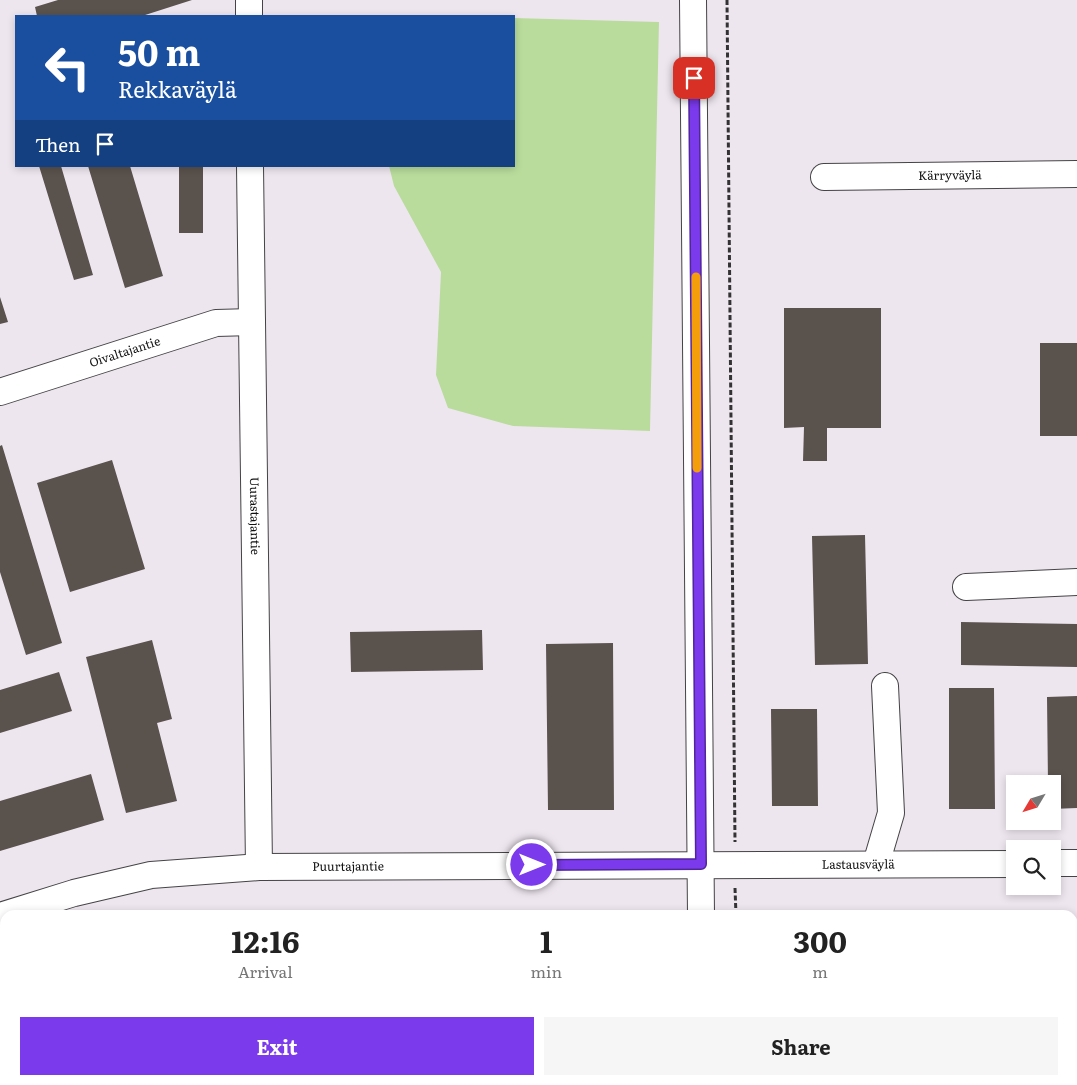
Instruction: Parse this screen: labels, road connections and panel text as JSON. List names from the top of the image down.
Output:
{
  "streets": {
    "street": [
      "Kärryväylä",
      "Oivaltajantie",
      "Uurastajantie",
      "Lastausväylä",
      "Puurtajantie"
    ]
  },
  "crossings": [
    ["Oivaltajantie", "Uurastajantie"],
    ["Uurastajantie", "Puurtajantie"],
    ["Lastausväylä", "Puurtajantie"]
  ],
  "north": "bottom left",
  "page": {
    "turn": ["50 m", "Rekkaväylä"],
    "then": "Then",
    "eta": [
      "12:16",
      "Arrival",
      "1",
      "min",
      "300",
      "m"
    ],
    "buttons": ["Exit", "Share"]
  }
}
